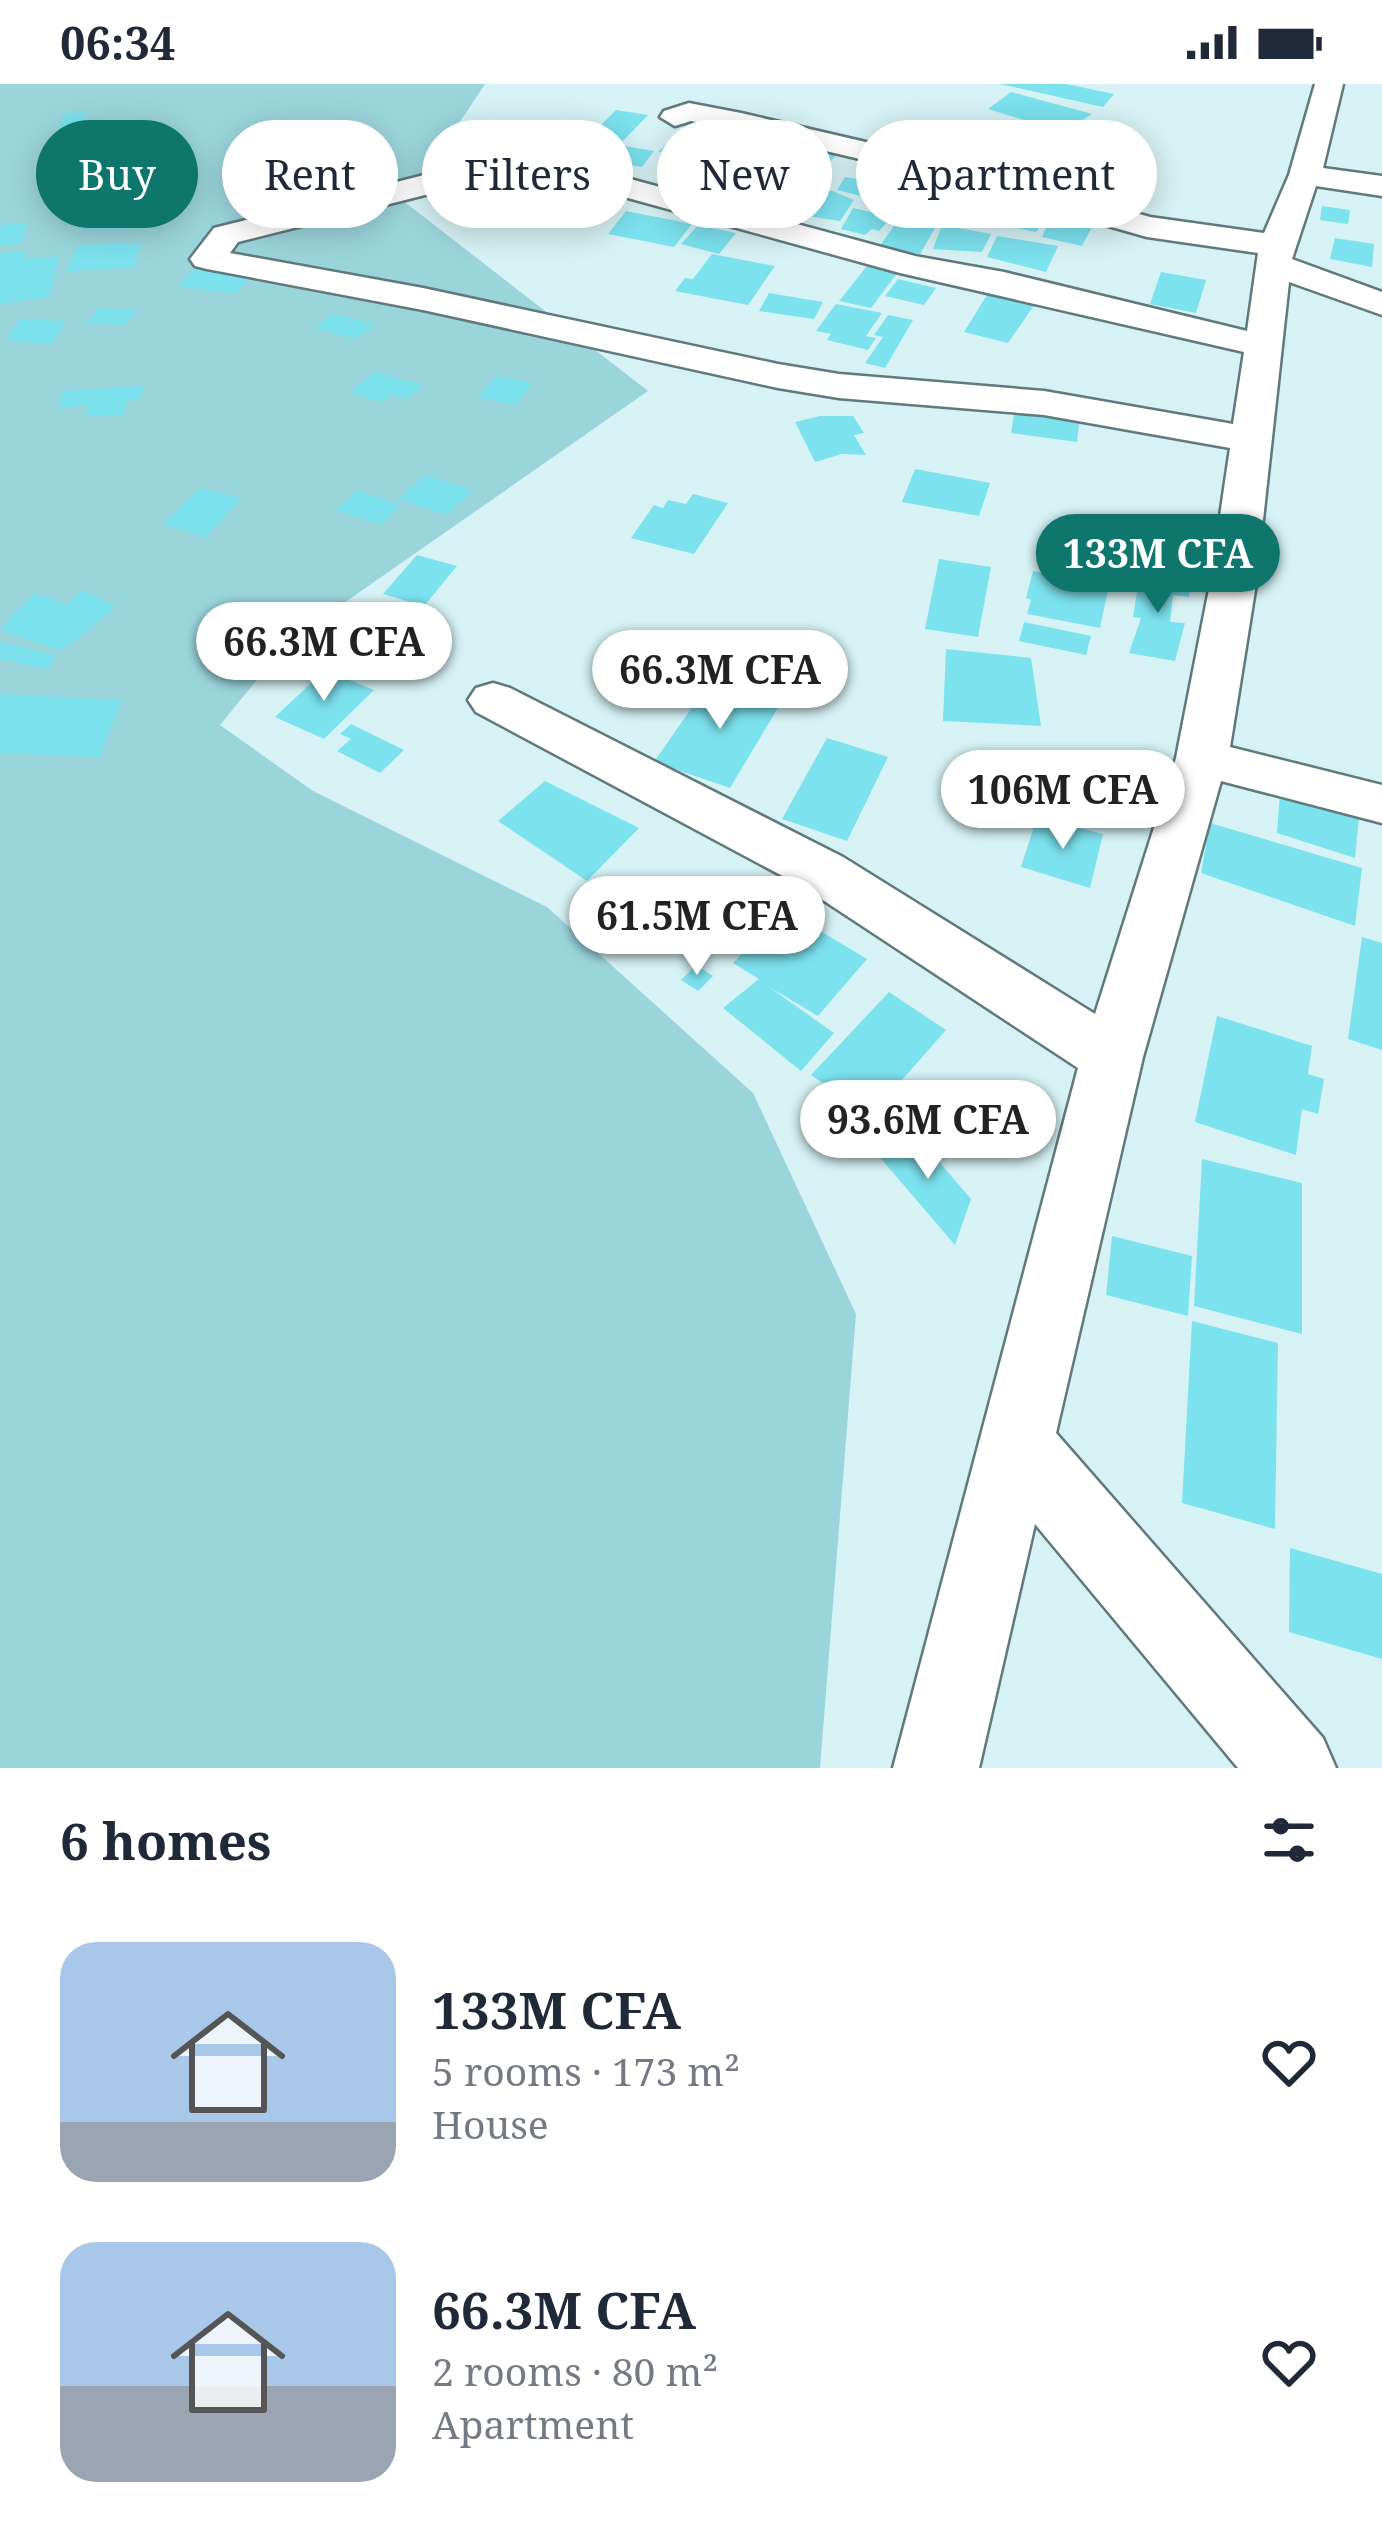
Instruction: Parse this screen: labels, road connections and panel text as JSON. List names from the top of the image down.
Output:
{
  "page": {
    "status": "06:34",
    "chip": [
      "Buy",
      "Rent",
      "Filters",
      "New",
      "Apartment"
    ],
    "price": [
      "133M CFA",
      "66.3M CFA",
      "66.3M CFA",
      "106M CFA",
      "61.5M CFA",
      "93.6M CFA"
    ],
    "heading": "6 homes",
    "list": [
      {
        "name": "133M CFA",
        "note": "5 rooms · 173 m² · House"
      },
      {
        "name": "66.3M CFA",
        "note": "2 rooms · 80 m² · Apartment"
      }
    ]
  }
}
